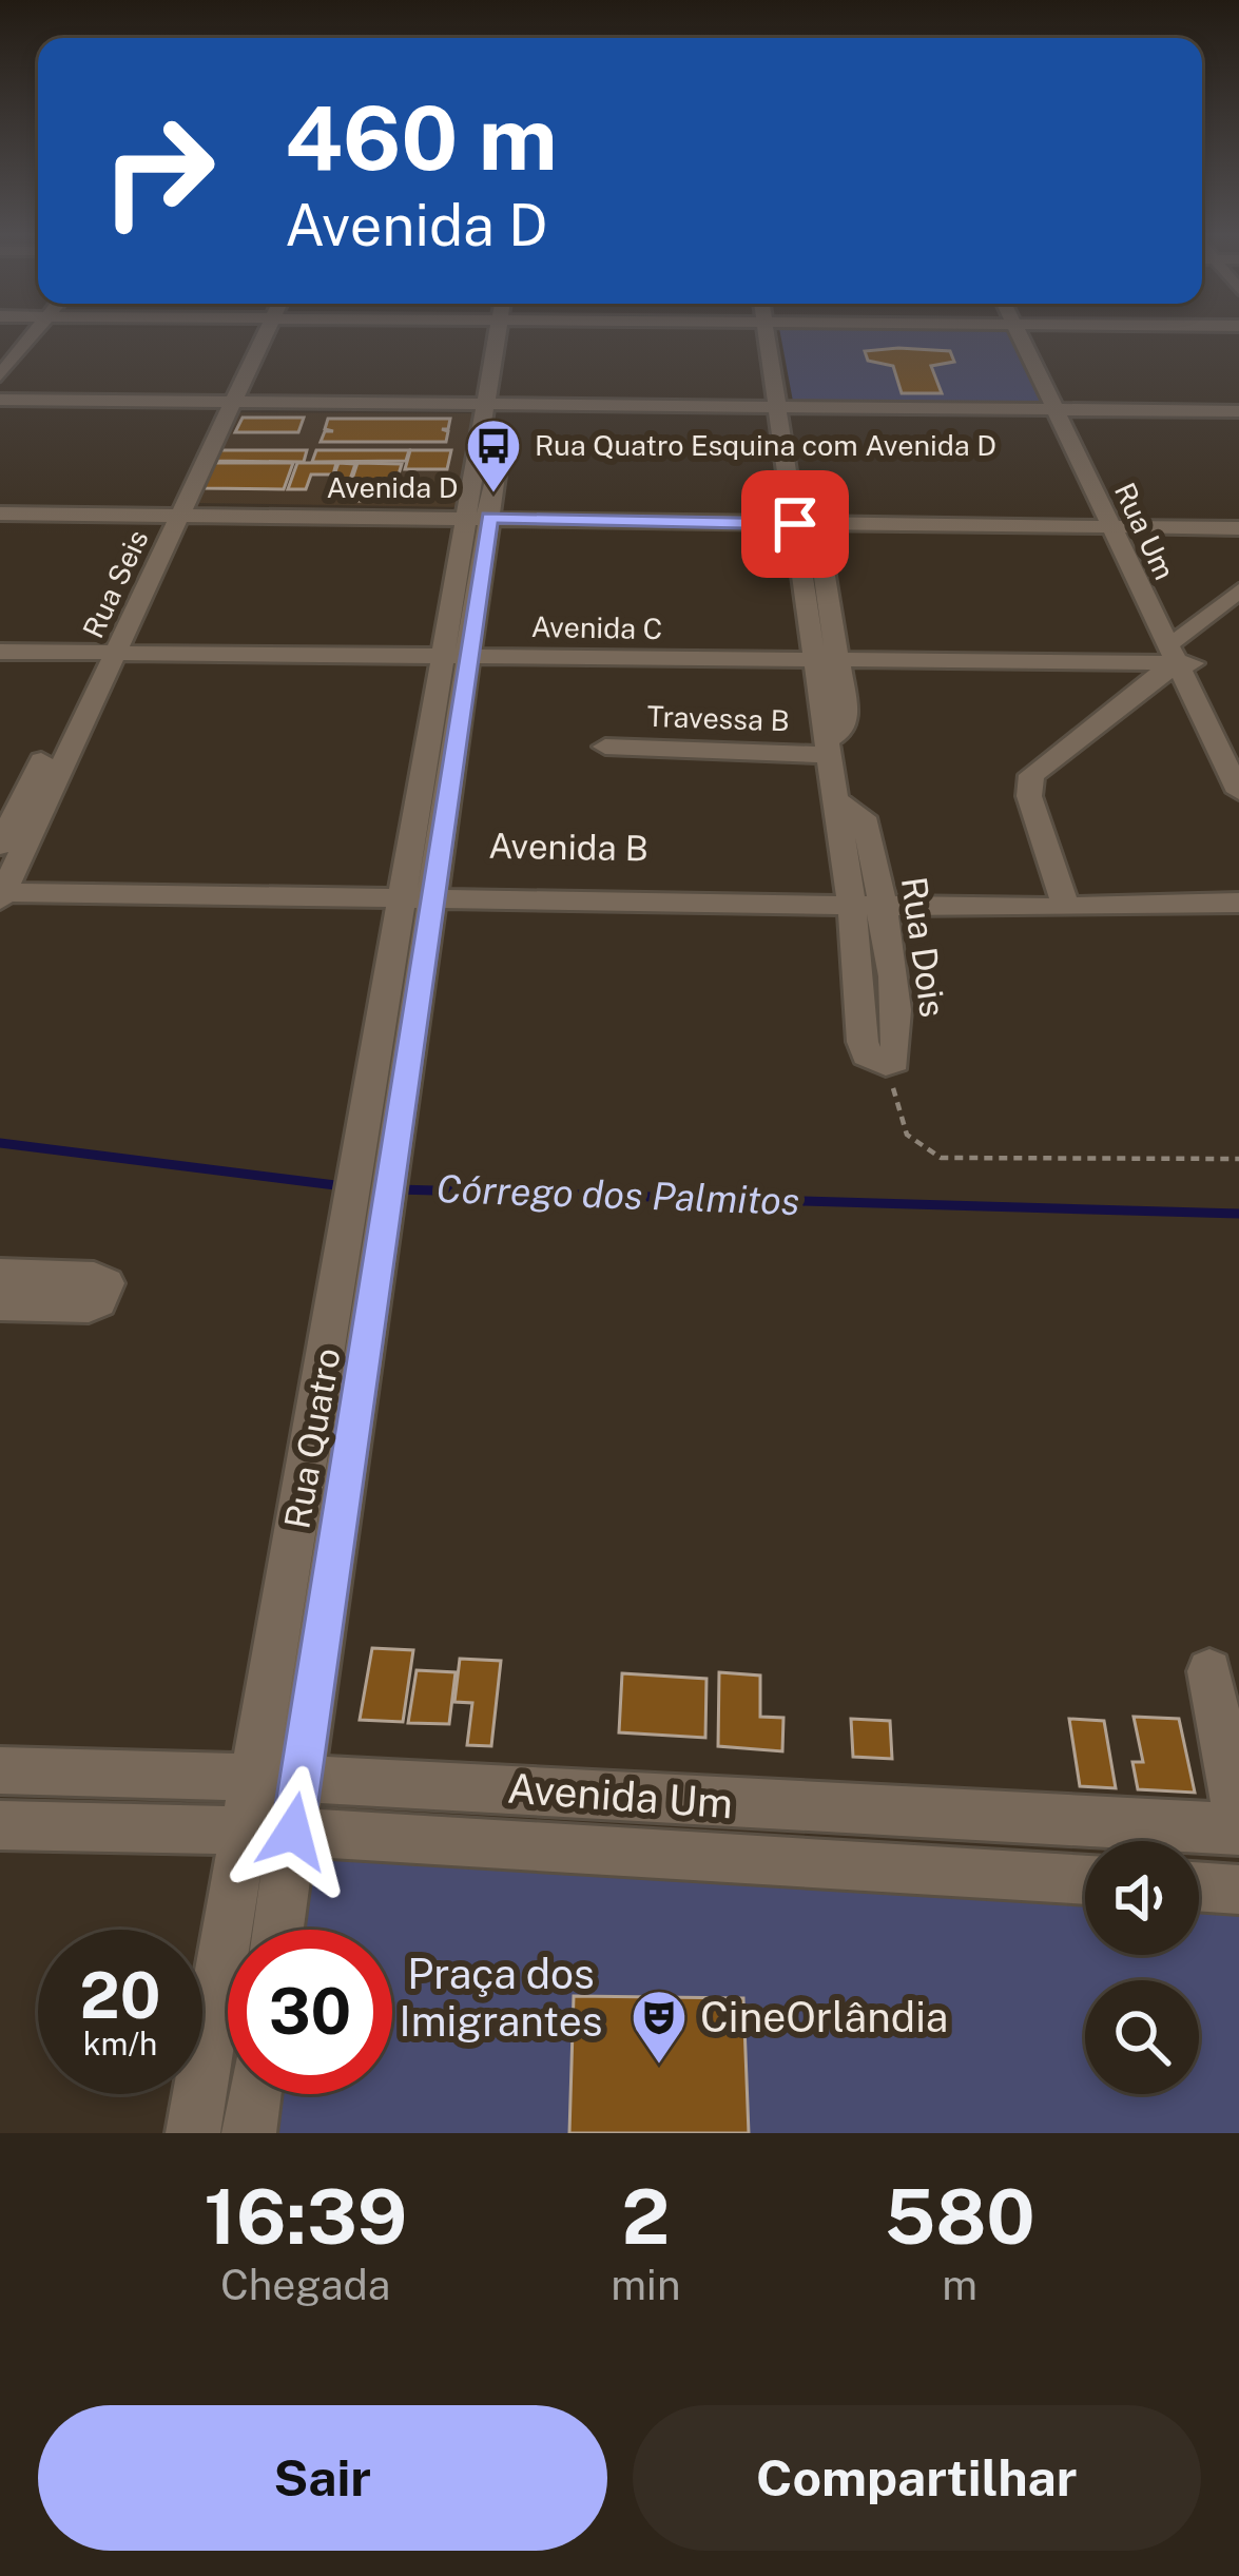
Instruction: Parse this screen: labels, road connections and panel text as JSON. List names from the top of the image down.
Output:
{
  "streets": {
    "street": [
      "Avenida D",
      "Rua Um",
      "Rua Seis",
      "Avenida C",
      "Travessa B",
      "Avenida B",
      "Rua Dois",
      "Rua Quatro",
      "Avenida Um"
    ]
  },
  "crossings": [
    ["Avenida D", "Rua Um"],
    ["Avenida D", "Rua Seis"],
    ["Avenida D", "Rua Dois"],
    ["Avenida D", "Rua Quatro"],
    ["Rua Um", "Avenida C"],
    ["Rua Seis", "Avenida C"],
    ["Rua Seis", "Avenida B"],
    ["Avenida C", "Rua Dois"],
    ["Avenida C", "Rua Quatro"],
    ["Travessa B", "Rua Dois"],
    ["Avenida B", "Rua Dois"],
    ["Avenida B", "Rua Quatro"],
    ["Rua Quatro", "Avenida Um"]
  ],
  "water": ["Córrego dos Palmitos"],
  "parks": ["Praça dos Imigrantes"],
  "places": {
    "bus stop": ["Rua Quatro Esquina com Avenida D"],
    "theatre": ["CineOrlândia"]
  },
  "page": {
    "turn": ["460 m", "Avenida D"],
    "speed": "20 km/h",
    "limit": "30",
    "eta": [
      "16:39",
      "Chegada",
      "2",
      "min",
      "580",
      "m"
    ],
    "buttons": ["Sair", "Compartilhar"]
  }
}
